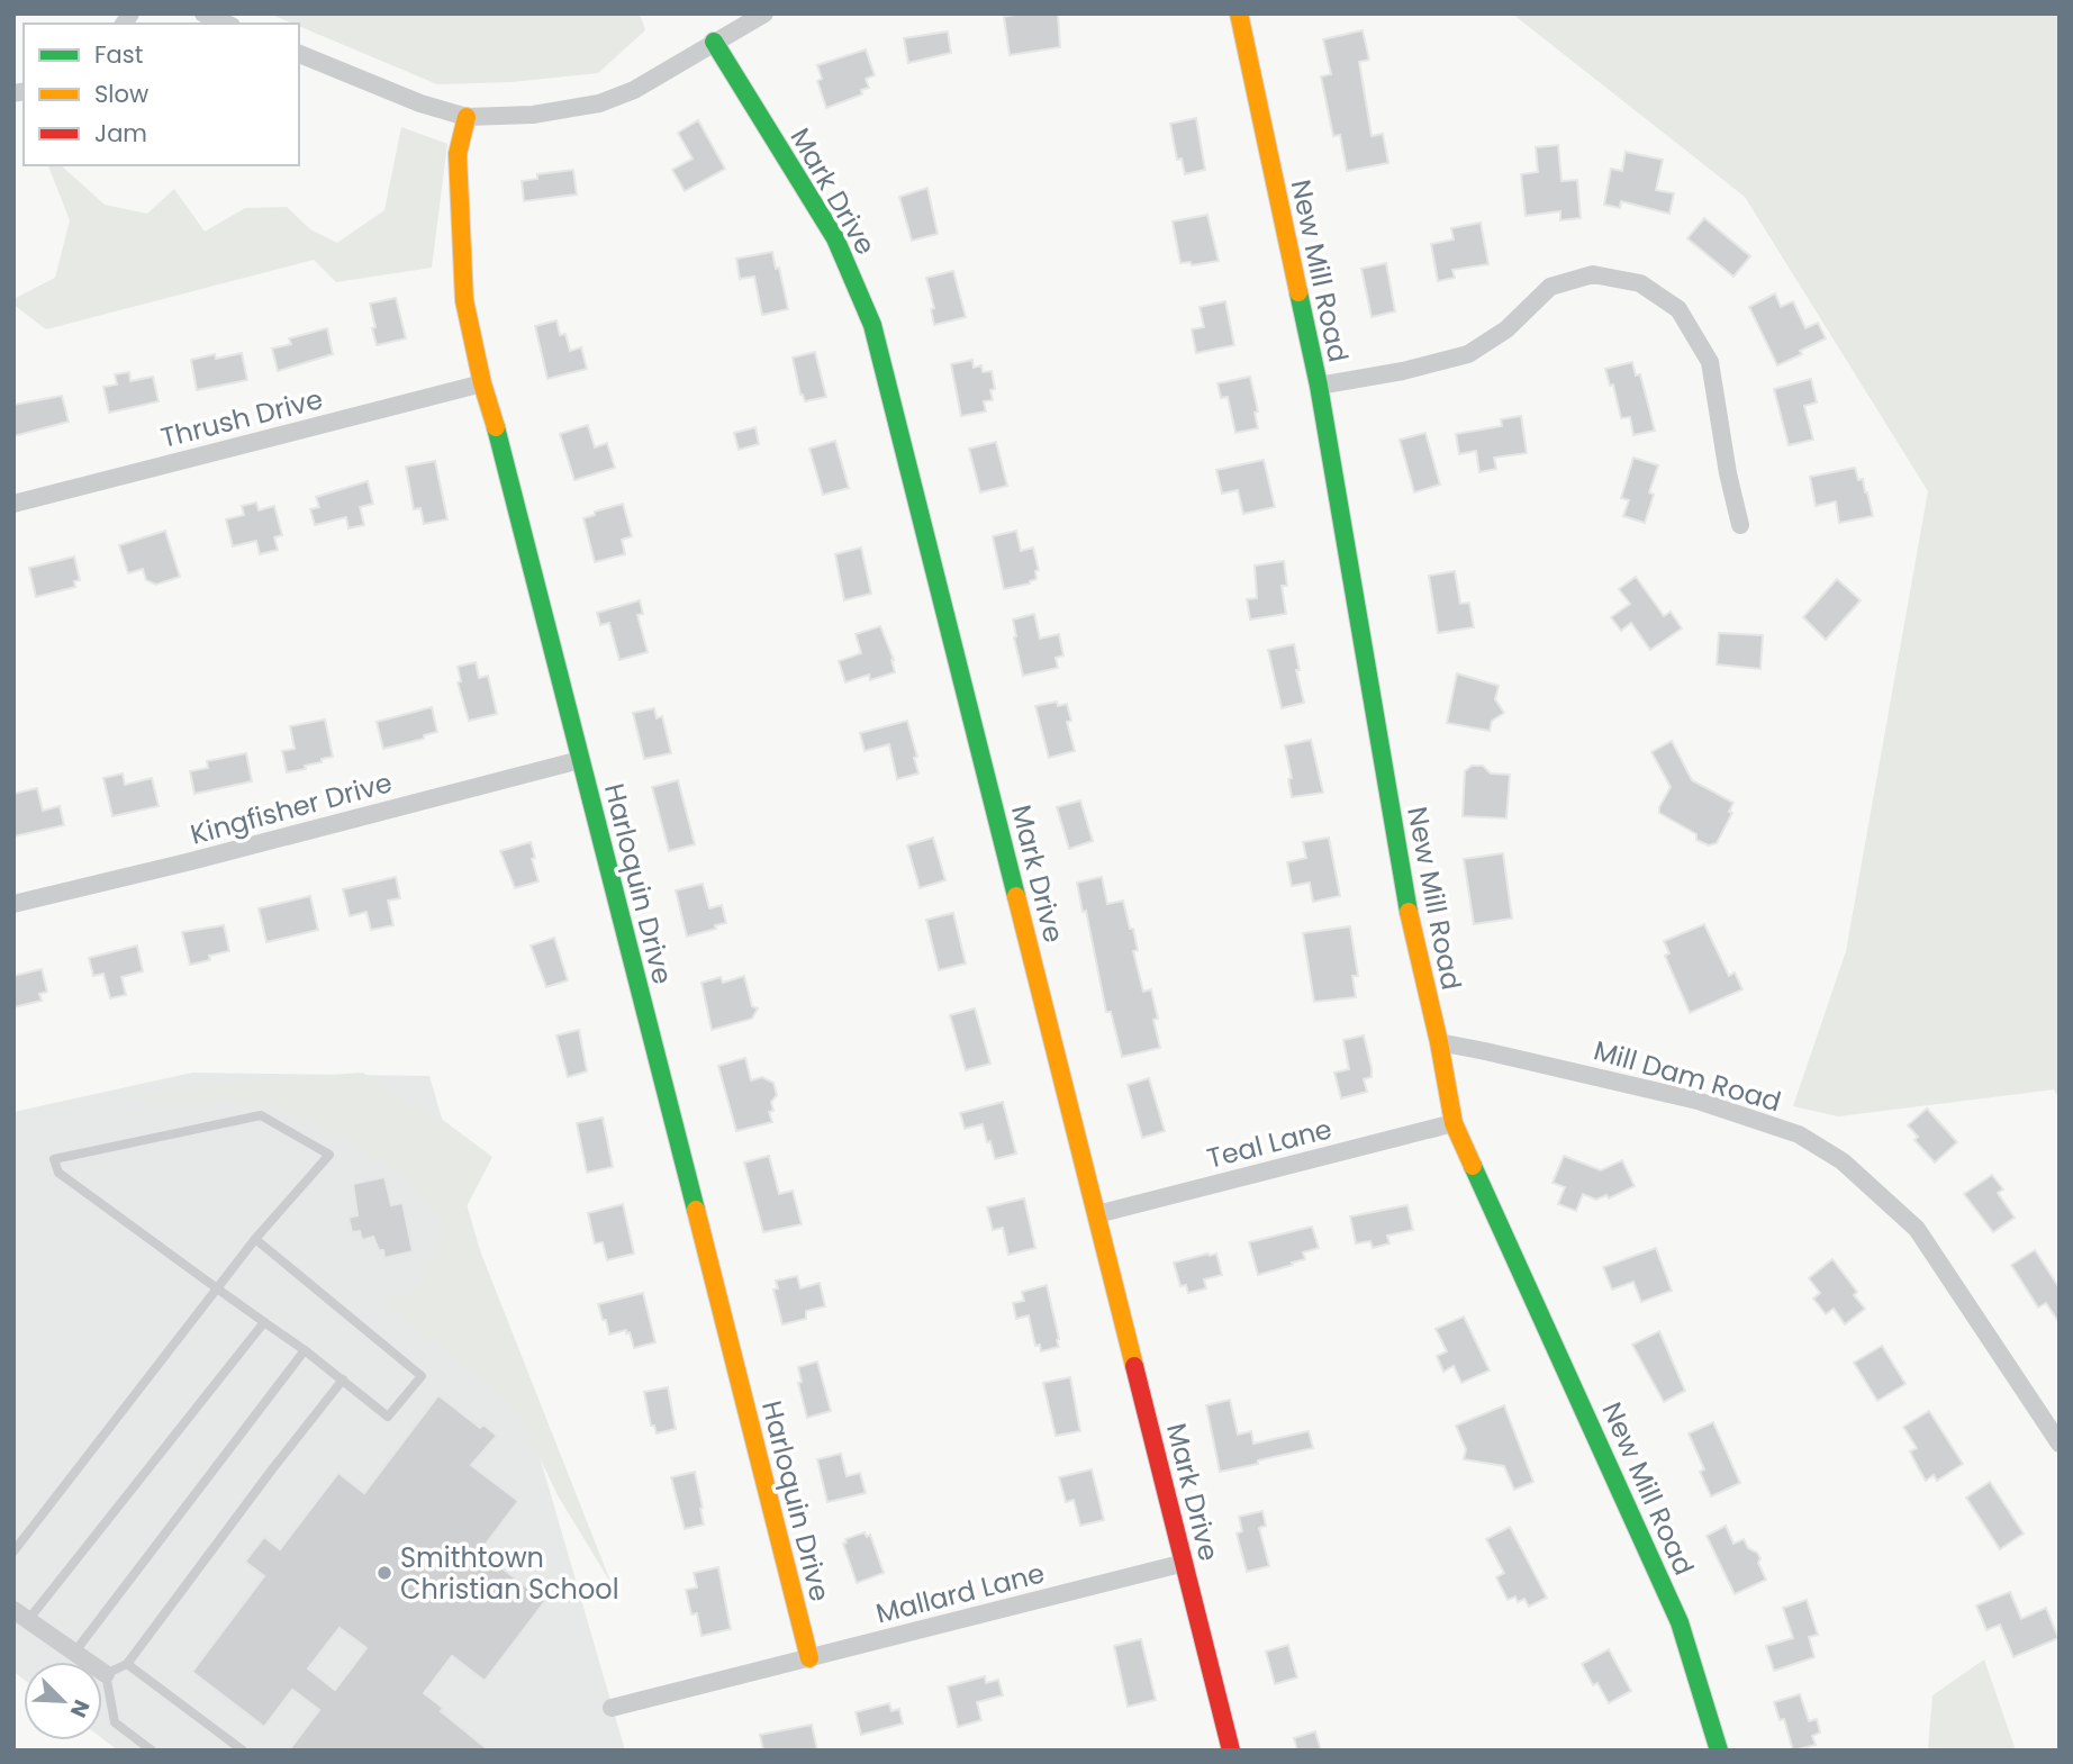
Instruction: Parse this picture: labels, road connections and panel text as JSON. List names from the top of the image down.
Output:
{
  "streets": {
    "street": [
      "Mark Drive",
      "New Mill Road",
      "Thrush Drive",
      "Kingfisher Drive",
      "Harloquin Drive",
      "Mill Dam Road",
      "Teal Lane",
      "Mallard Lane"
    ]
  },
  "crossings": [
    ["Mark Drive", "Teal Lane"],
    ["Mark Drive", "Mallard Lane"],
    ["New Mill Road", "Mill Dam Road"],
    ["New Mill Road", "Teal Lane"],
    ["Thrush Drive", "Harloquin Drive"],
    ["Kingfisher Drive", "Harloquin Drive"],
    ["Harloquin Drive", "Mallard Lane"]
  ],
  "places": ["Smithtown Christian School"],
  "legend": ["Fast", "Slow", "Jam"],
  "north": "bottom right"
}
